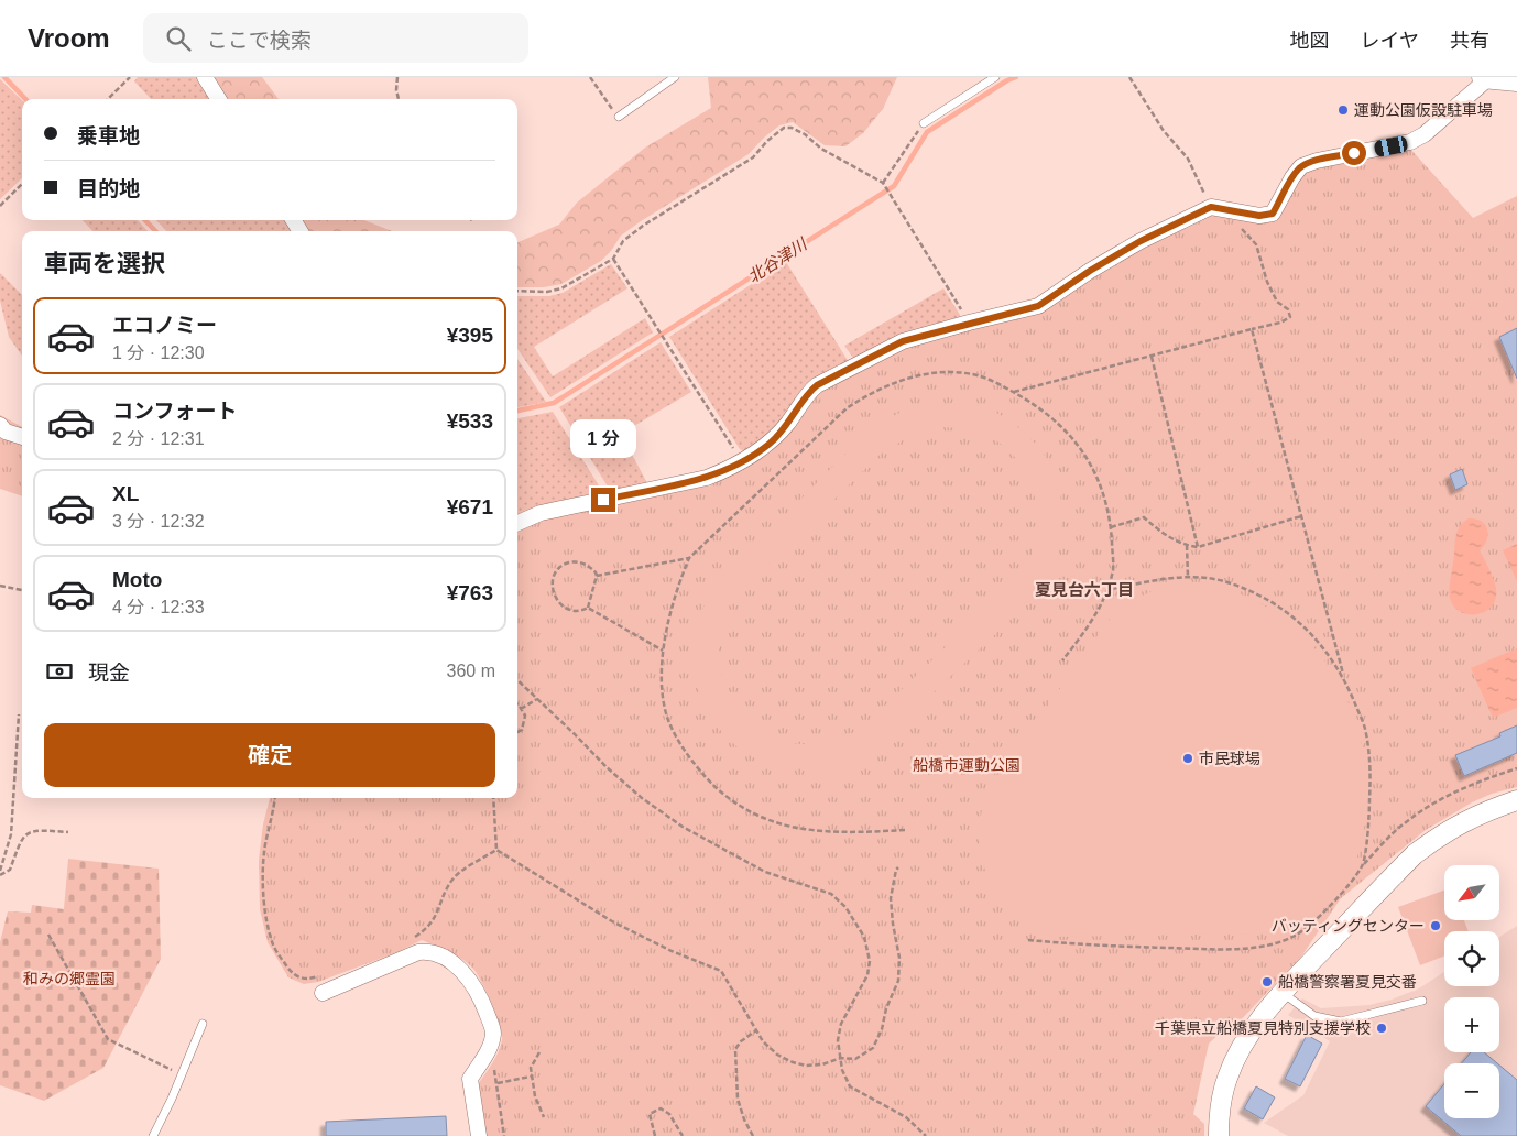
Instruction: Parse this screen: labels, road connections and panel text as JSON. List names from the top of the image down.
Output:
{
  "districts": ["夏見台六丁目"],
  "water": ["北谷津川"],
  "parks": ["船橋市運動公園", "和みの郷霊園"],
  "places": [
    "運動公園仮設駐車場",
    "市民球場",
    "バッティングセンター",
    "船橋警察署夏見交番",
    "千葉県立船橋夏見特別支援学校"
  ],
  "north": "bottom left",
  "page": {
    "header": "Vroom",
    "search": "ここで検索",
    "nav": ["地図", "レイヤ", "共有"],
    "banner": ["乗車地", "目的地"],
    "heading": "車両を選択",
    "list": [
      {
        "name": "エコノミー",
        "note": "1 分 · 12:30",
        "value": "¥395"
      },
      {
        "name": "コンフォート",
        "note": "2 分 · 12:31",
        "value": "¥533"
      },
      {
        "name": "XL",
        "note": "3 分 · 12:32",
        "value": "¥671"
      },
      {
        "name": "Moto",
        "note": "4 分 · 12:33",
        "value": "¥763"
      }
    ],
    "bubble": "1 分",
    "pay": ["現金", "360 m"],
    "buttons": "確定",
    "map_buttons": ["+", "−"]
  }
}
